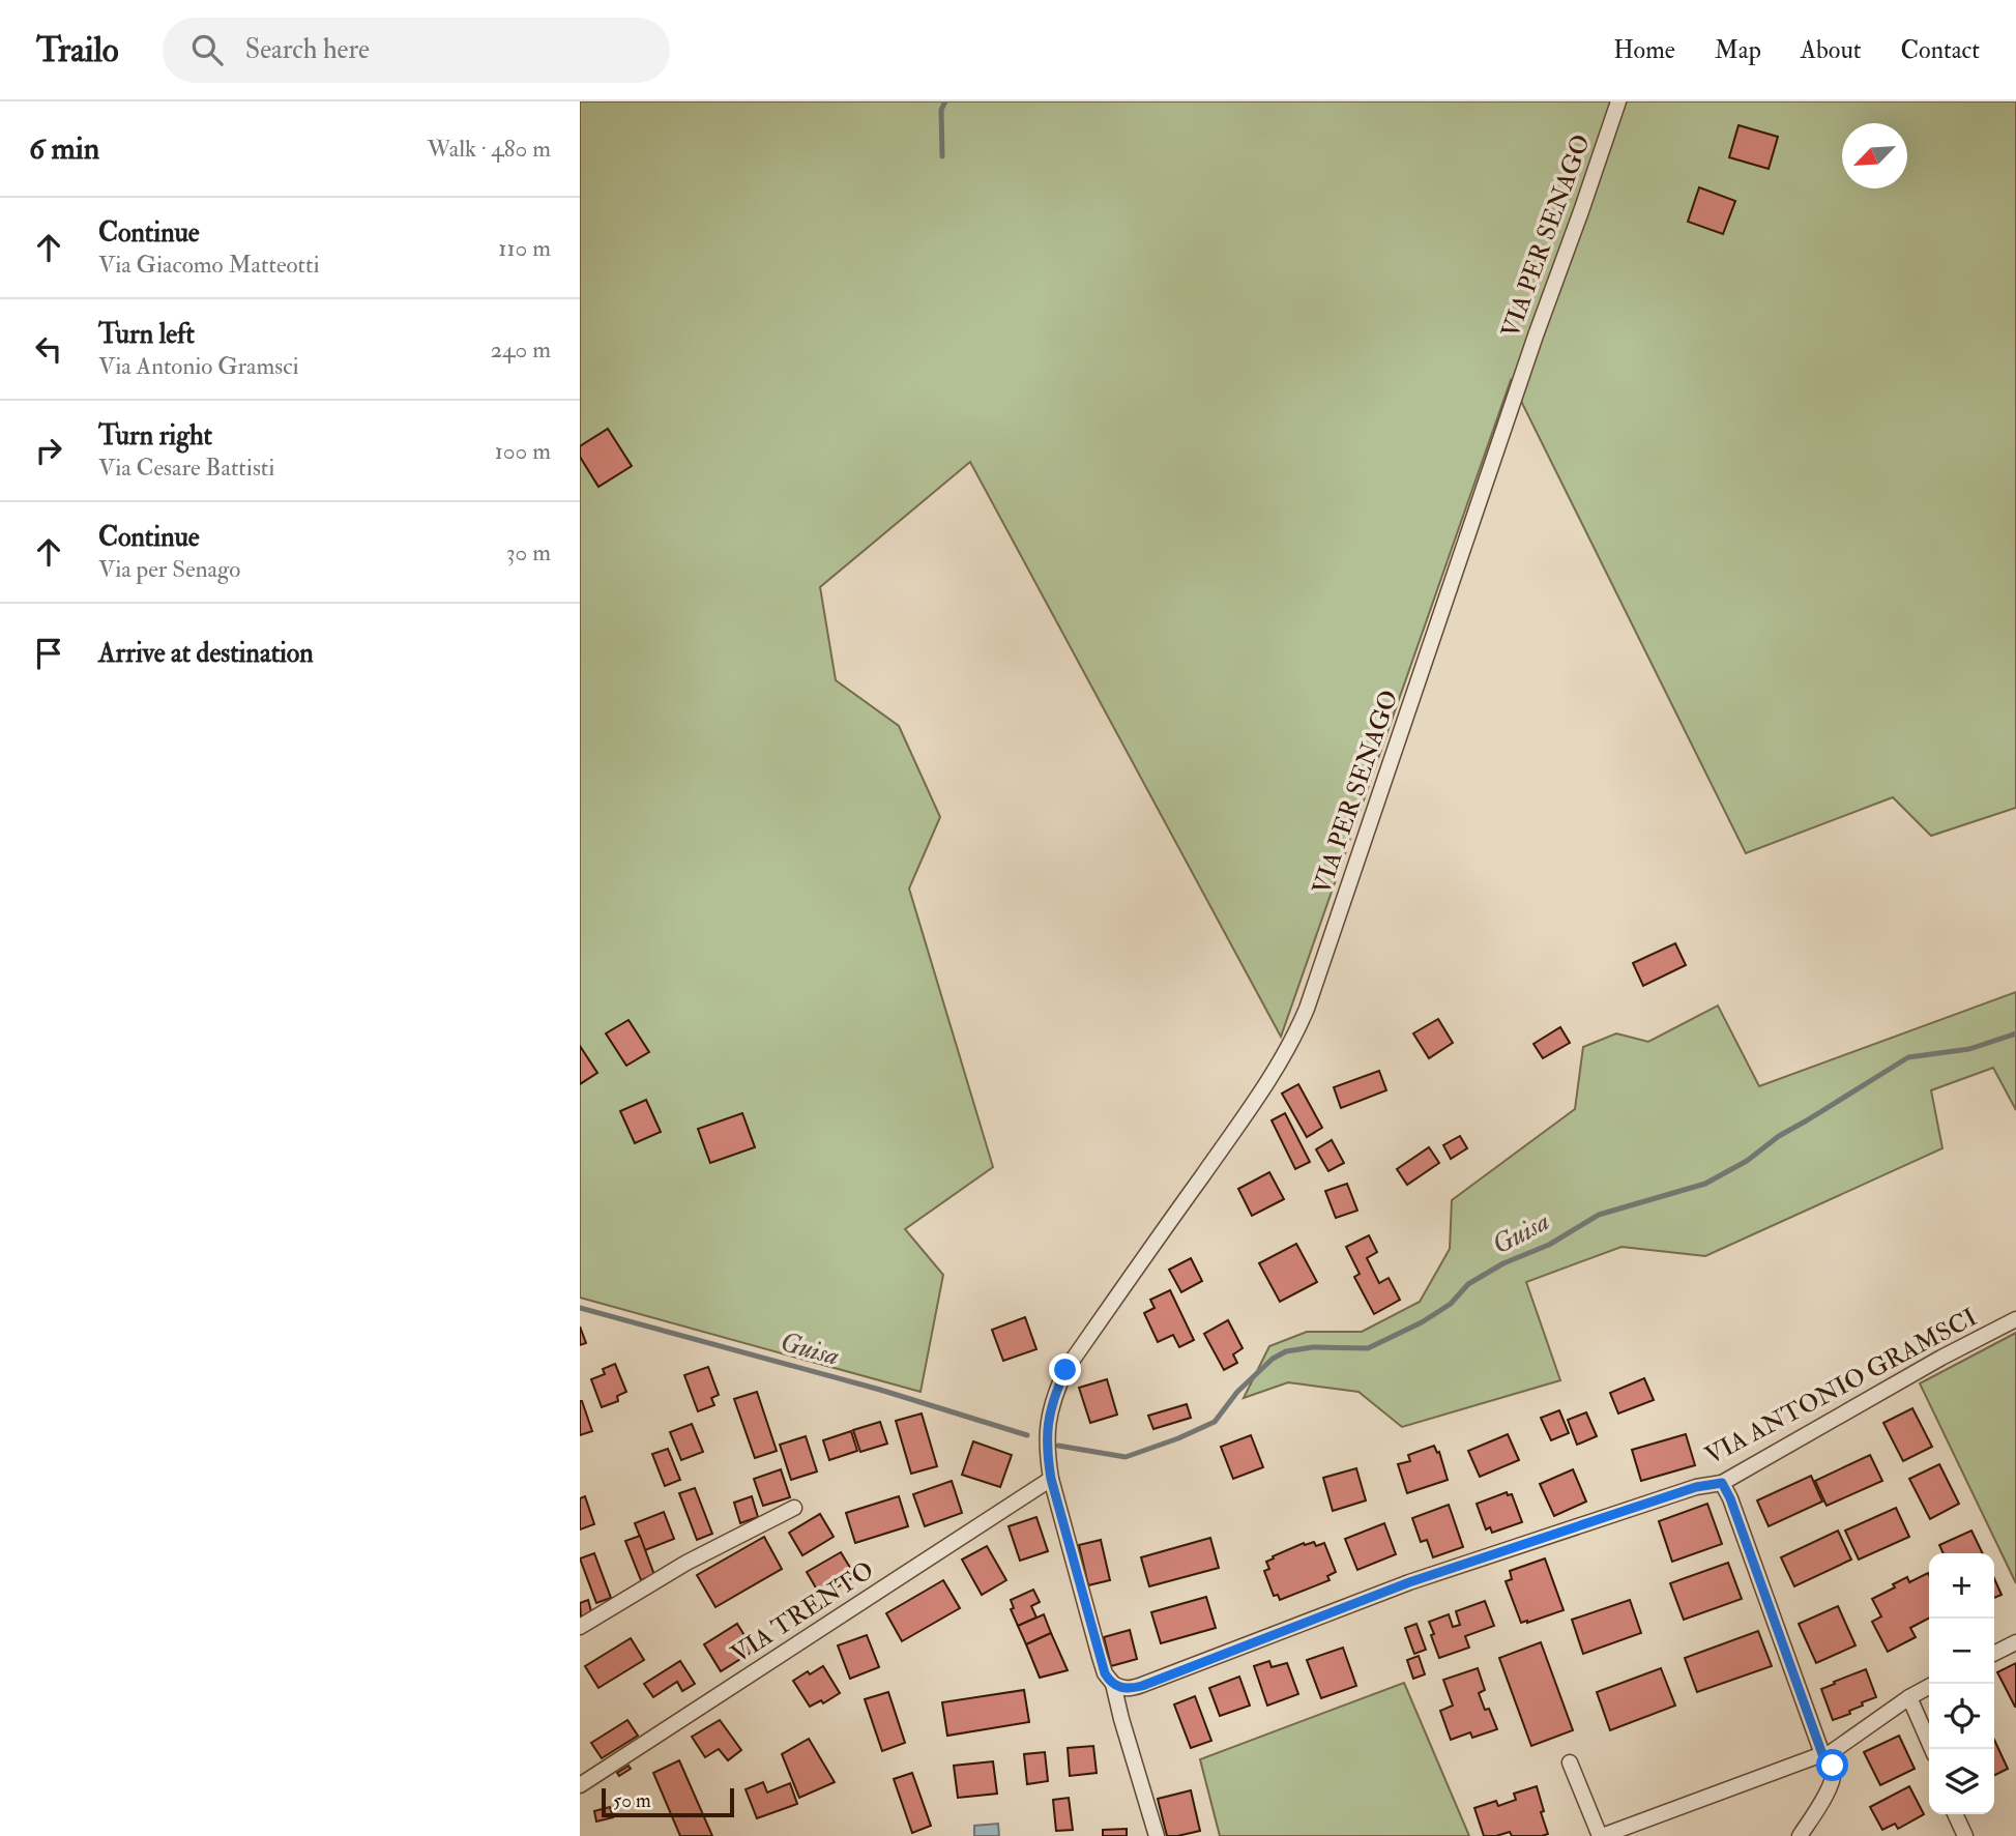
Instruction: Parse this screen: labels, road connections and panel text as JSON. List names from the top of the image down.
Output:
{
  "streets": {
    "street": ["VIA PER SENAGO", "VIA ANTONIO GRAMSCI", "VIA TRENTO"]
  },
  "crossings": [
    ["VIA PER SENAGO", "VIA ANTONIO GRAMSCI"],
    ["VIA PER SENAGO", "VIA TRENTO"]
  ],
  "water": ["Guisa"],
  "scale_bar": "50 m",
  "north": "bottom left",
  "page": {
    "header": "Trailo",
    "search": "Search here",
    "nav": [
      "Home",
      "Map",
      "About",
      "Contact"
    ],
    "heading": ["6 min", "Walk · 480 m"],
    "list": [
      ["Continue", "Via Giacomo Matteotti", "110 m"],
      ["Turn left", "Via Antonio Gramsci", "240 m"],
      ["Turn right", "Via Cesare Battisti", "100 m"],
      ["Continue", "Via per Senago", "30 m"],
      "Arrive at destination"
    ],
    "map_buttons": ["+", "−"],
    "scale": "50 m"
  }
}
